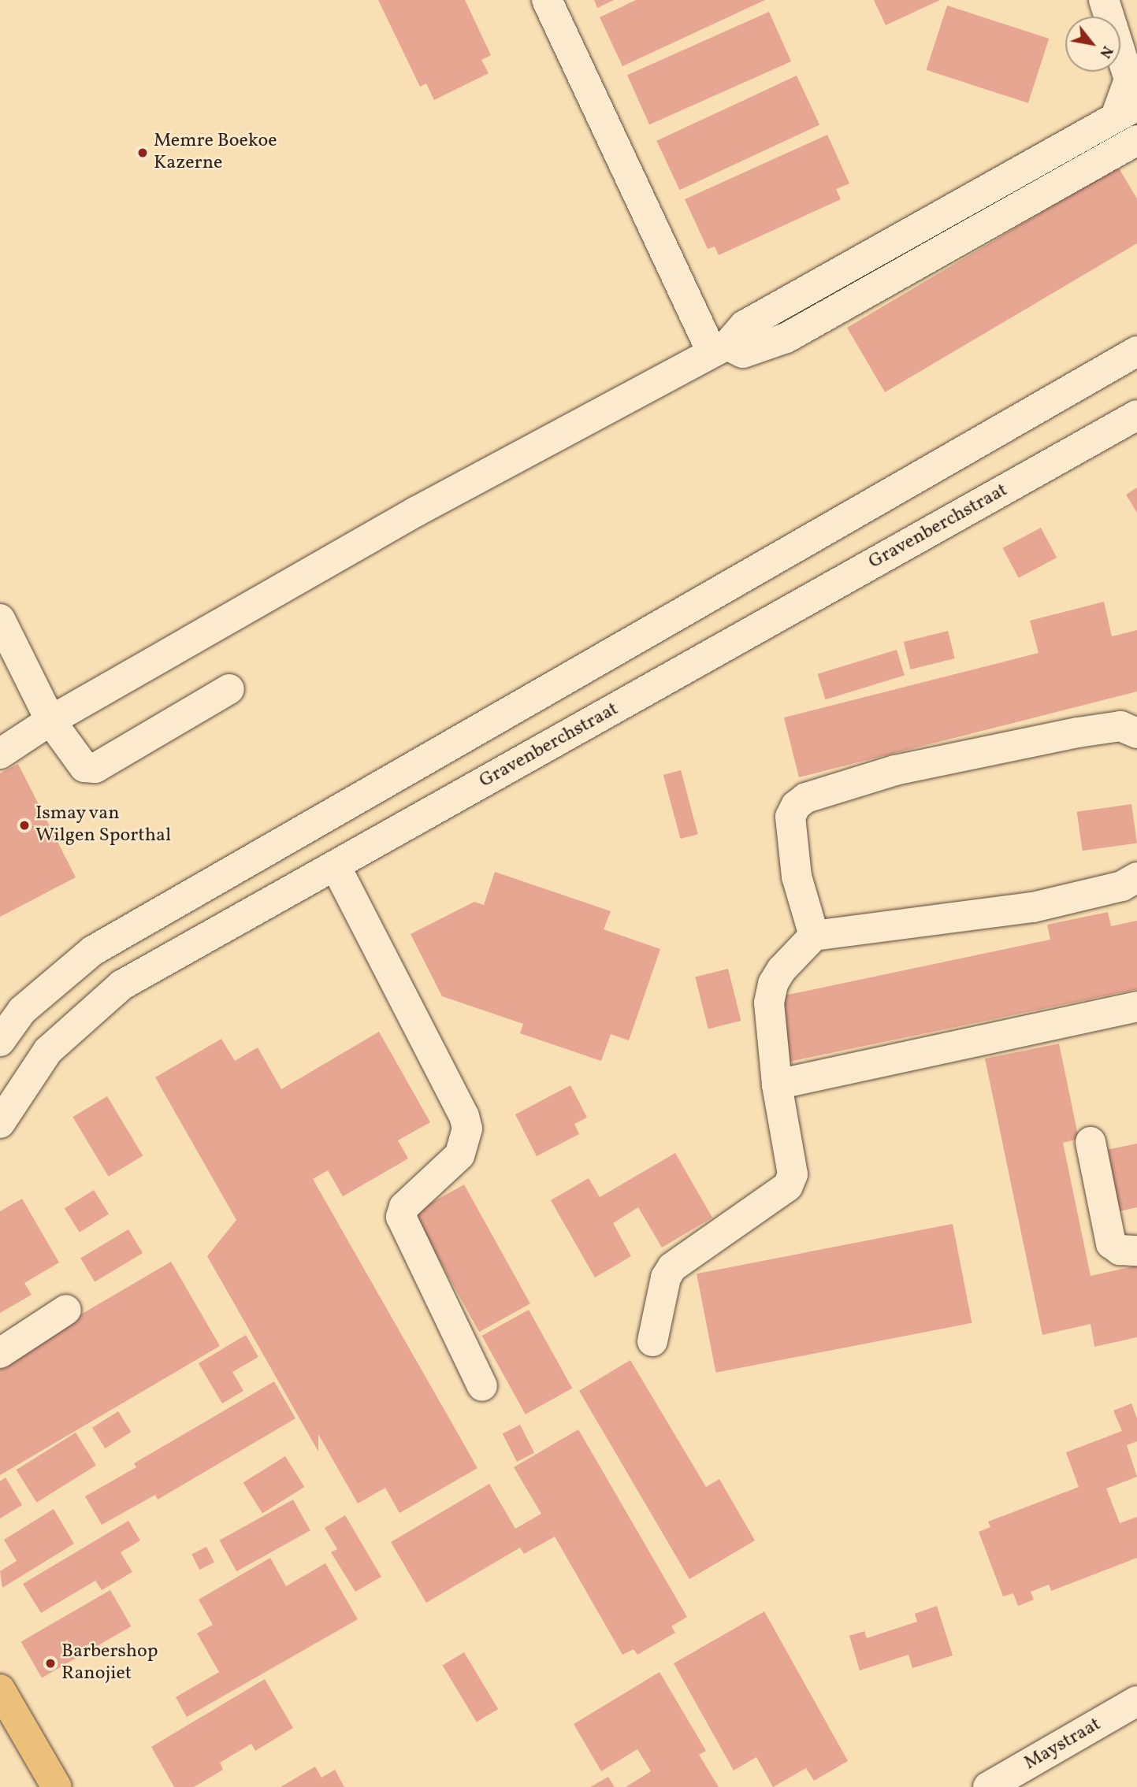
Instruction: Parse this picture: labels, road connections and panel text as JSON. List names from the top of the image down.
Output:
{
  "streets": {
    "street": ["Gravenberchstraat", "Maystraat"]
  },
  "places": ["Memre Boekoe Kazerne", "Ismay van Wilgen Sporthal", "Barbershop Ranojiet"],
  "north": "bottom right"
}
